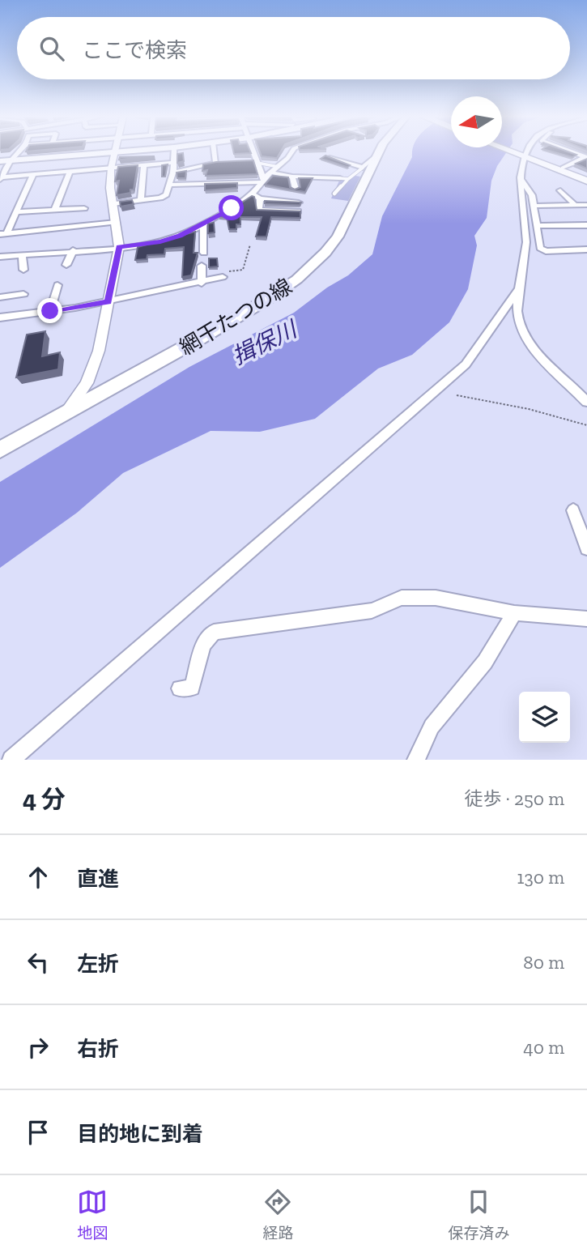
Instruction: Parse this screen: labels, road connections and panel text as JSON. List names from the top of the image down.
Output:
{
  "streets": {
    "main road": ["網干たつの線"]
  },
  "water": ["揖保川"],
  "north": "left",
  "page": {
    "search": "ここで検索",
    "heading": ["4 分", "徒歩 · 250 m"],
    "list": [
      ["直進", "130 m"],
      ["左折", "80 m"],
      ["右折", "40 m"],
      "目的地に到着"
    ],
    "nav": ["地図", "経路", "保存済み"]
  }
}
